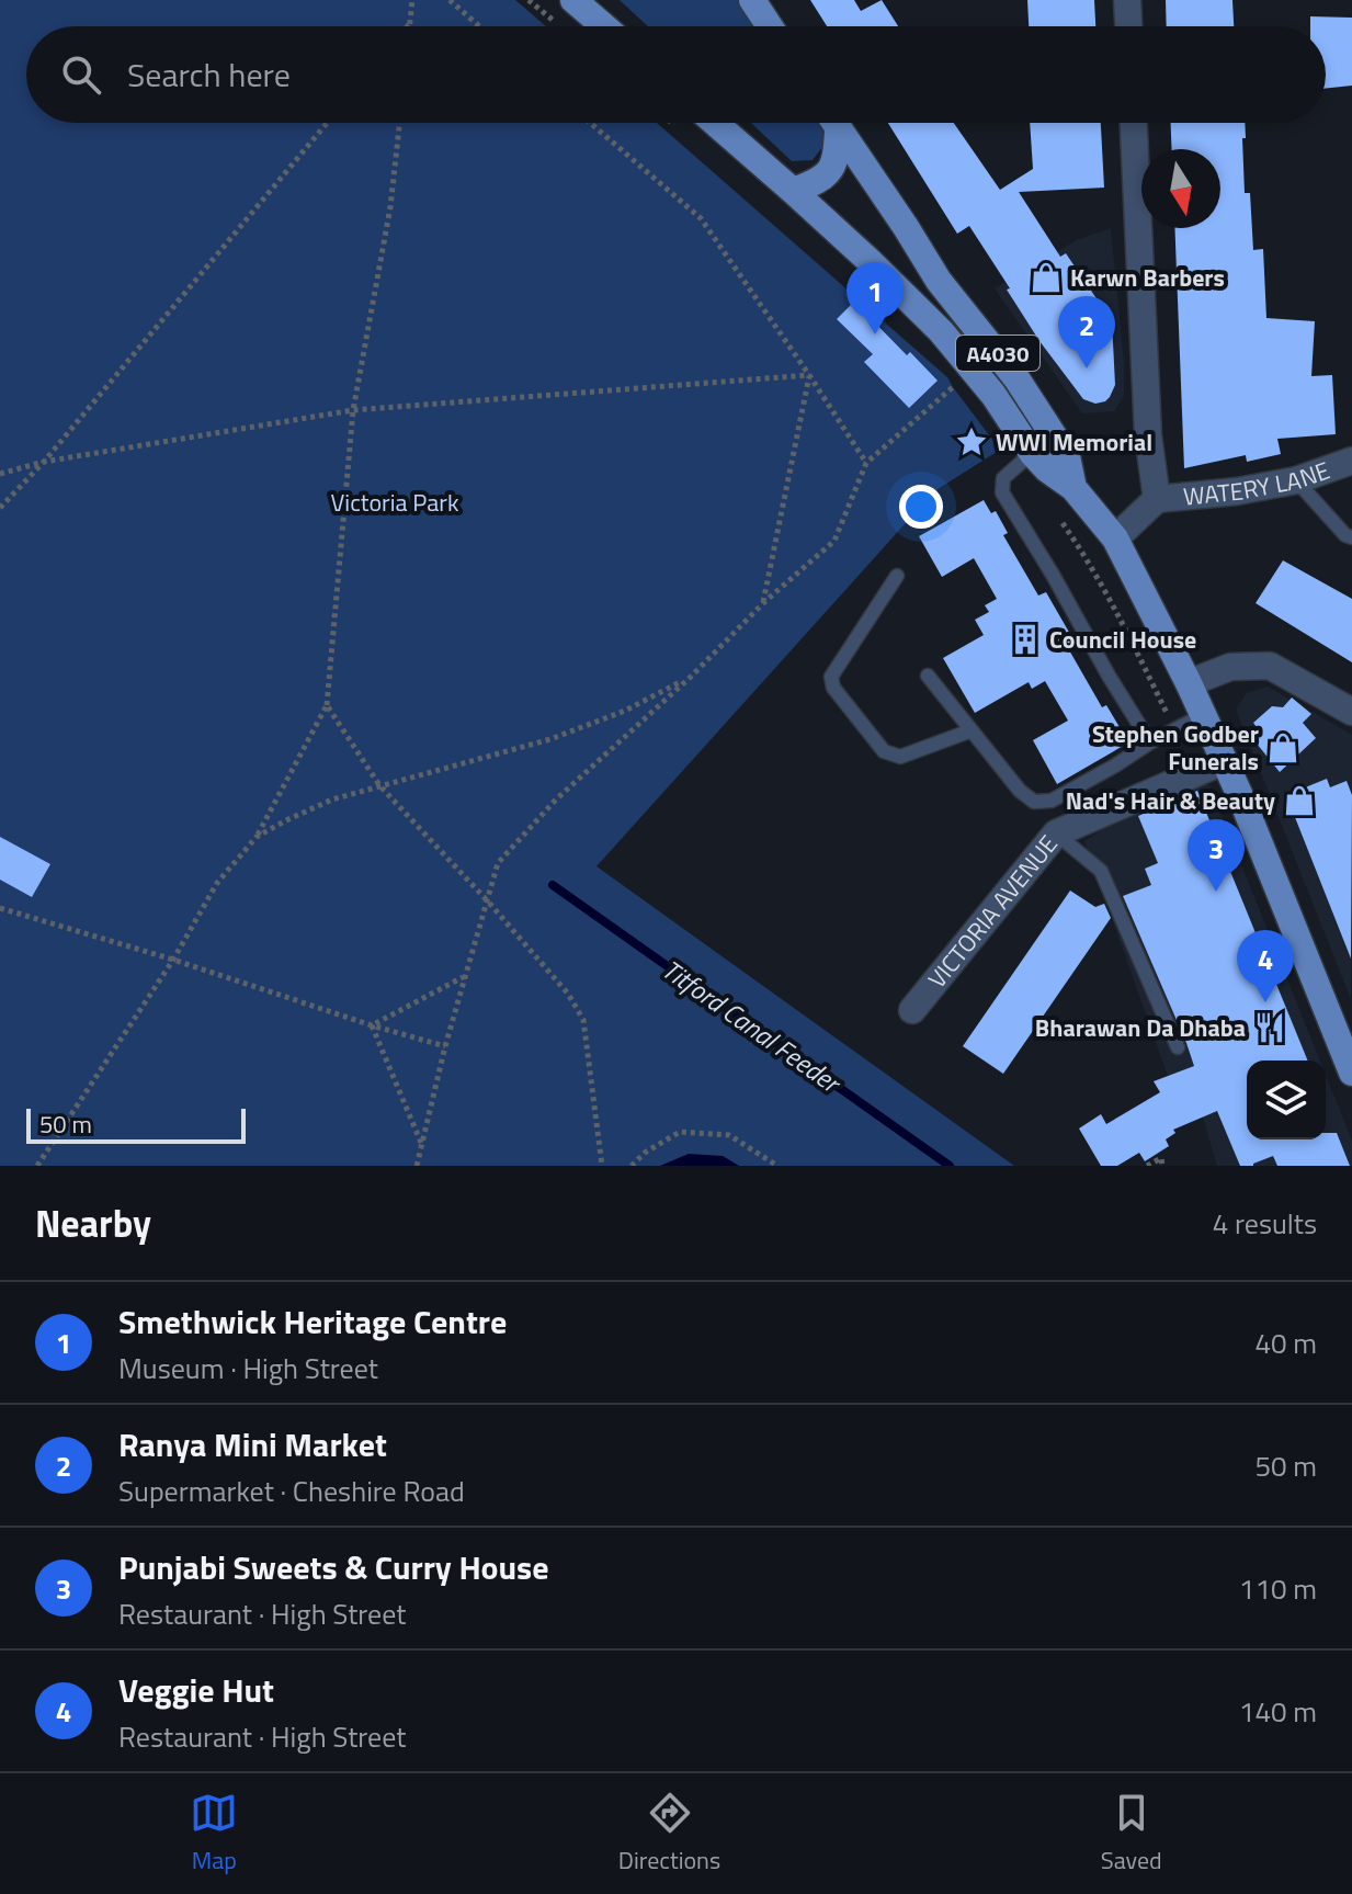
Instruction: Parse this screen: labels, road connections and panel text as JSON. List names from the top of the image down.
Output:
{
  "streets": {
    "main road": ["A4030"],
    "street": ["WATERY LANE", "VICTORIA AVENUE"]
  },
  "crossings": [
    ["A4030", "VICTORIA AVENUE"]
  ],
  "water": ["Titford Canal Feeder"],
  "parks": ["Victoria Park"],
  "places": {
    "shop": ["Karwn Barbers", "Stephen Godber Funerals", "Nad's Hair & Beauty"],
    "place": ["WWI Memorial"],
    "building": ["Council House"],
    "restaurant": ["Bharawan Da Dhaba"]
  },
  "scale_bar": "50 m",
  "north": "bottom",
  "page": {
    "search": "Search here",
    "pins": [
      "1",
      "2",
      "3",
      "4"
    ],
    "scale": "50 m",
    "heading": ["Nearby", "4 results"],
    "list": [
      {
        "mark": "1",
        "name": "Smethwick Heritage Centre",
        "note": "Museum · High Street",
        "value": "40 m"
      },
      {
        "mark": "2",
        "name": "Ranya Mini Market",
        "note": "Supermarket · Cheshire Road",
        "value": "50 m"
      },
      {
        "mark": "3",
        "name": "Punjabi Sweets & Curry House",
        "note": "Restaurant · High Street",
        "value": "110 m"
      },
      {
        "mark": "4",
        "name": "Veggie Hut",
        "note": "Restaurant · High Street",
        "value": "140 m"
      }
    ],
    "nav": ["Map", "Directions", "Saved"]
  }
}
